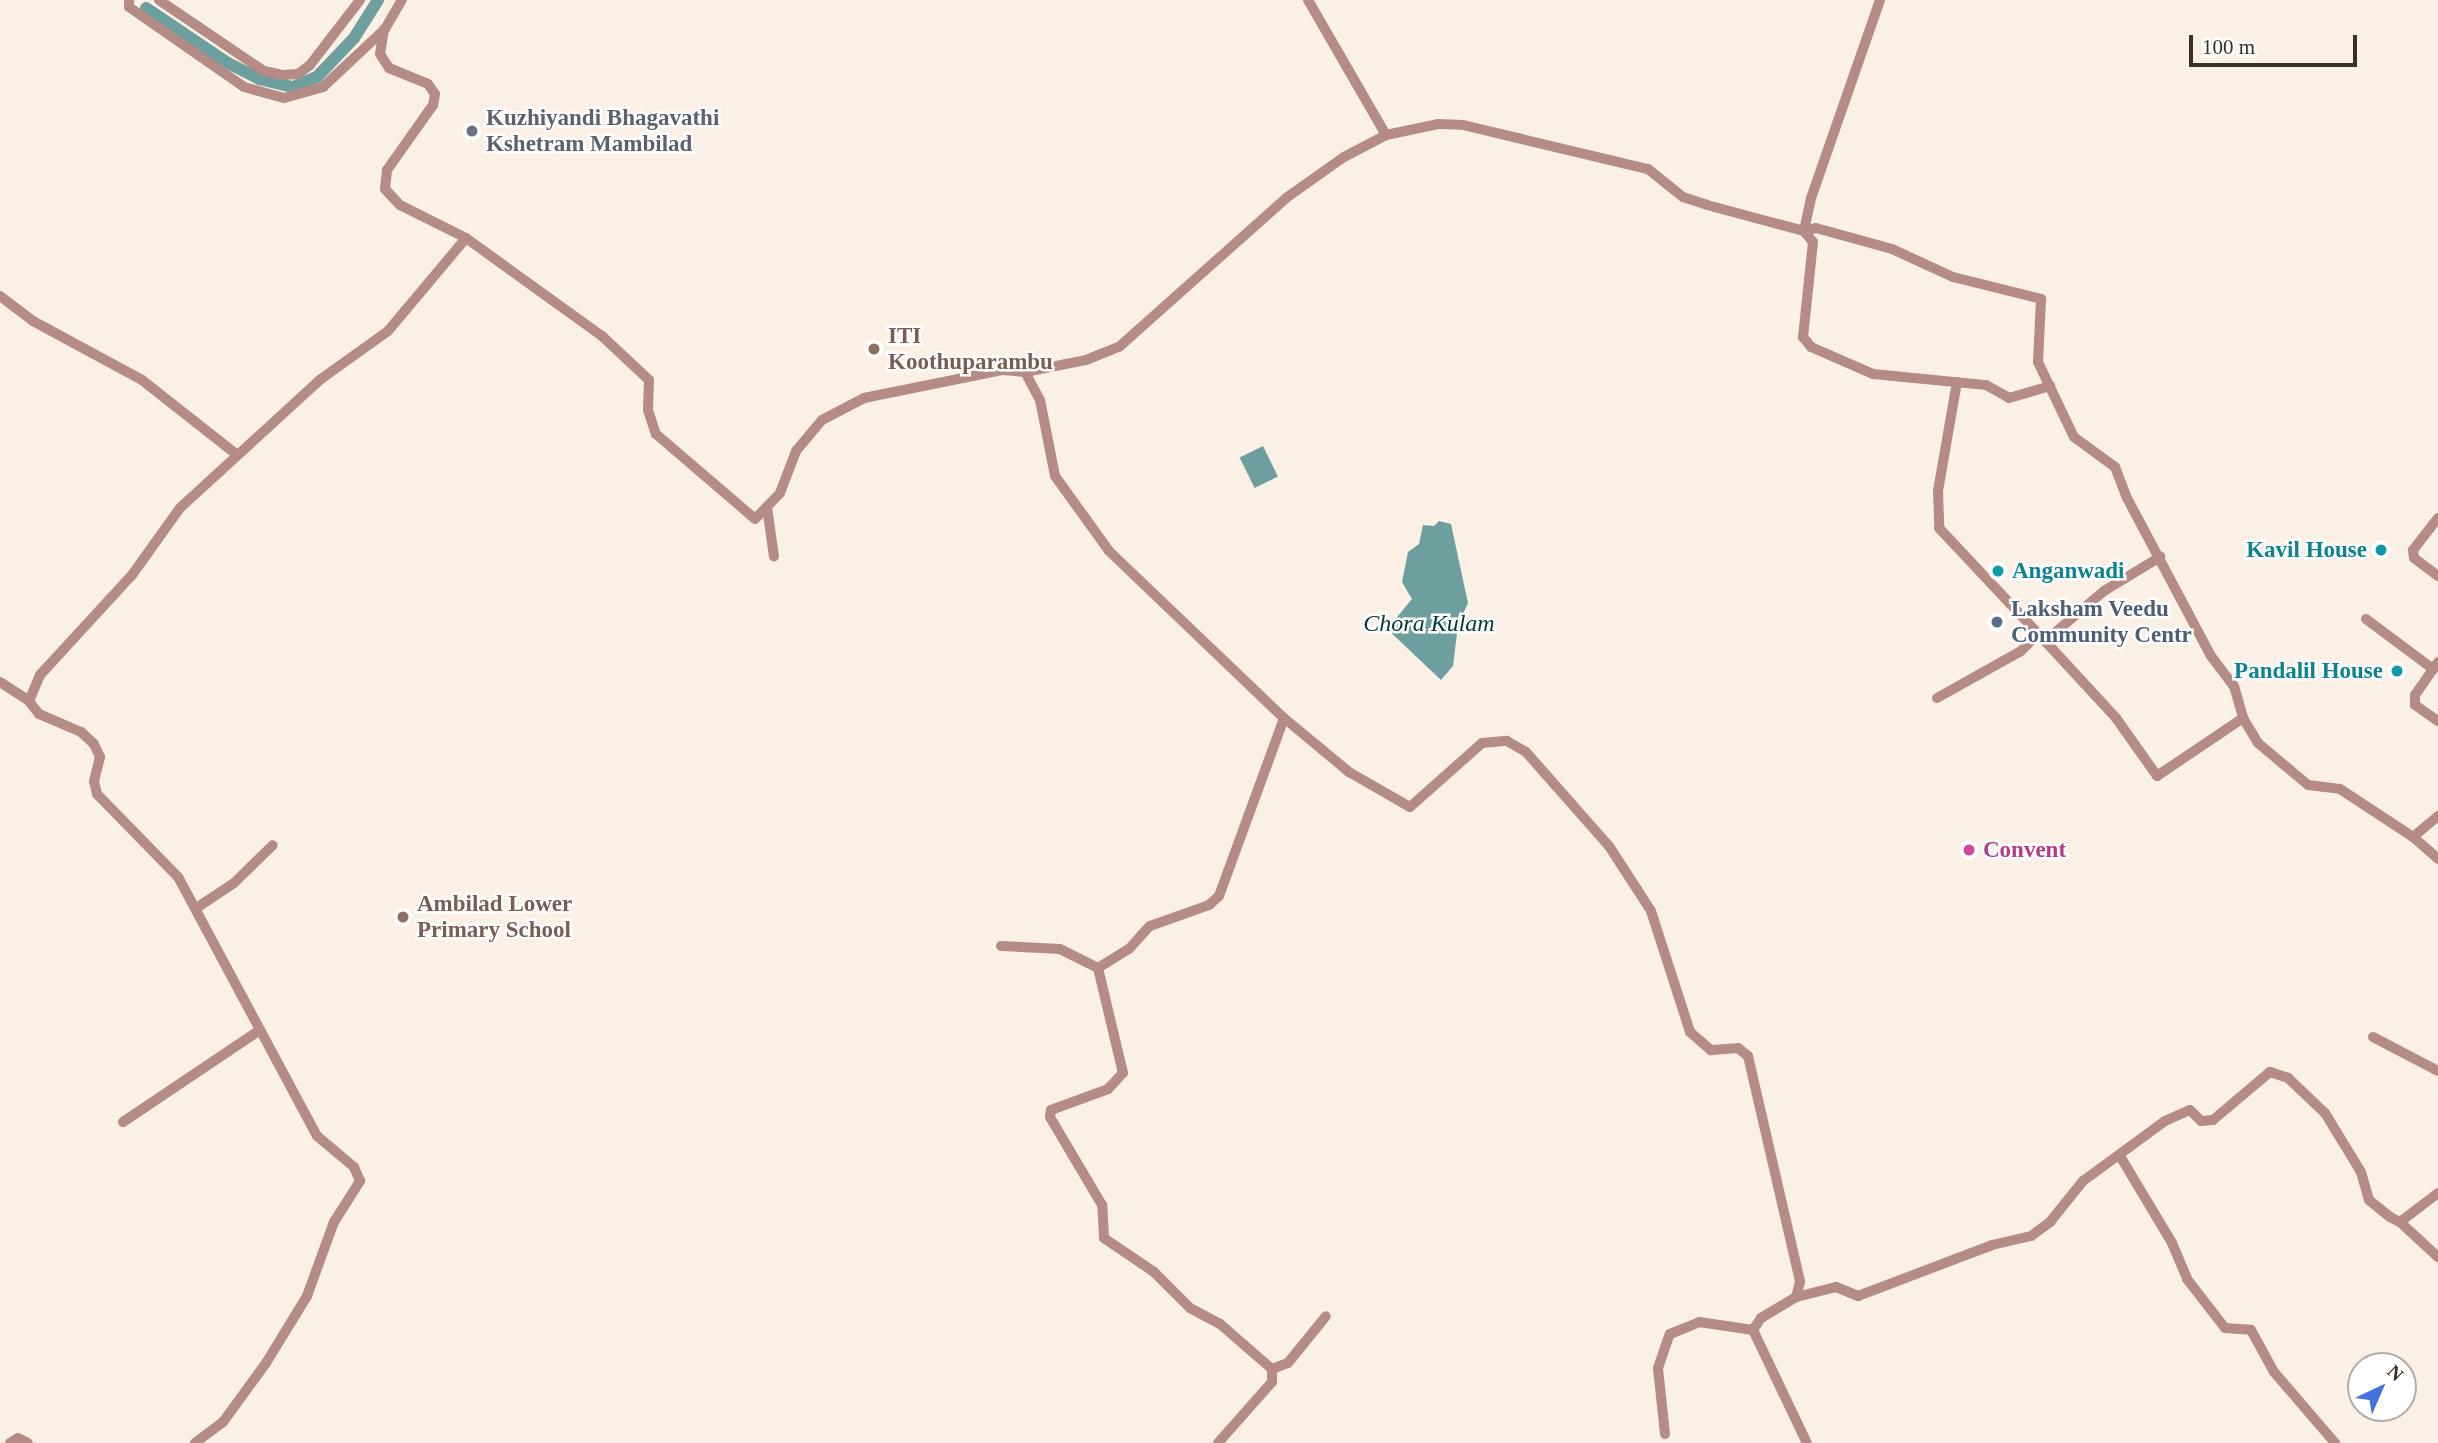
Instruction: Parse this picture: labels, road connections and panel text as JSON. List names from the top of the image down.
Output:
{
  "water": ["Chora Kulam"],
  "places": [
    "Kuzhiyandi Bhagavathi Kshetram Mambilad",
    "ITI Koothuparambu",
    "Kavil House",
    "Anganwadi",
    "Laksham Veedu Community Centr",
    "Pandalil House",
    "Convent",
    "Ambilad Lower Primary School"
  ],
  "scale_bar": "100 m",
  "north": "top right"
}
